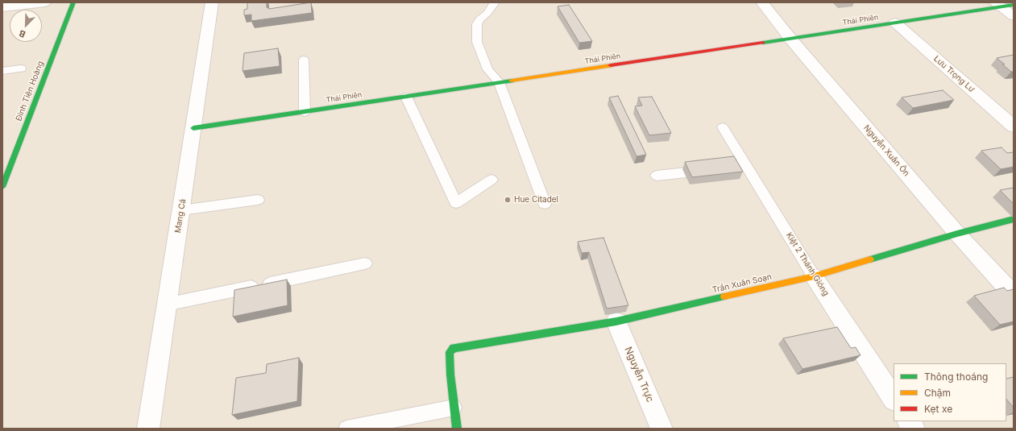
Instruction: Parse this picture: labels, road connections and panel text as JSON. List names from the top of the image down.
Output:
{
  "streets": {
    "street": [
      "Thái Phiên",
      "Lưu Trọng Lư",
      "Đinh Tiên Hoàng",
      "Nguyễn Xuân Ôn",
      "Mang Cá",
      "Kiệt 2 Thánh Gióng",
      "Trần Xuân Soạn",
      "Nguyễn Trực"
    ]
  },
  "crossings": [
    ["Thái Phiên", "Lưu Trọng Lư"],
    ["Thái Phiên", "Nguyễn Xuân Ôn"],
    ["Thái Phiên", "Mang Cá"],
    ["Nguyễn Xuân Ôn", "Trần Xuân Soạn"],
    ["Kiệt 2 Thánh Gióng", "Trần Xuân Soạn"],
    ["Trần Xuân Soạn", "Nguyễn Trực"]
  ],
  "places": ["Hue Citadel"],
  "legend": ["Thông thoáng", "Chậm", "Kẹt xe"],
  "north": "bottom left"
}
